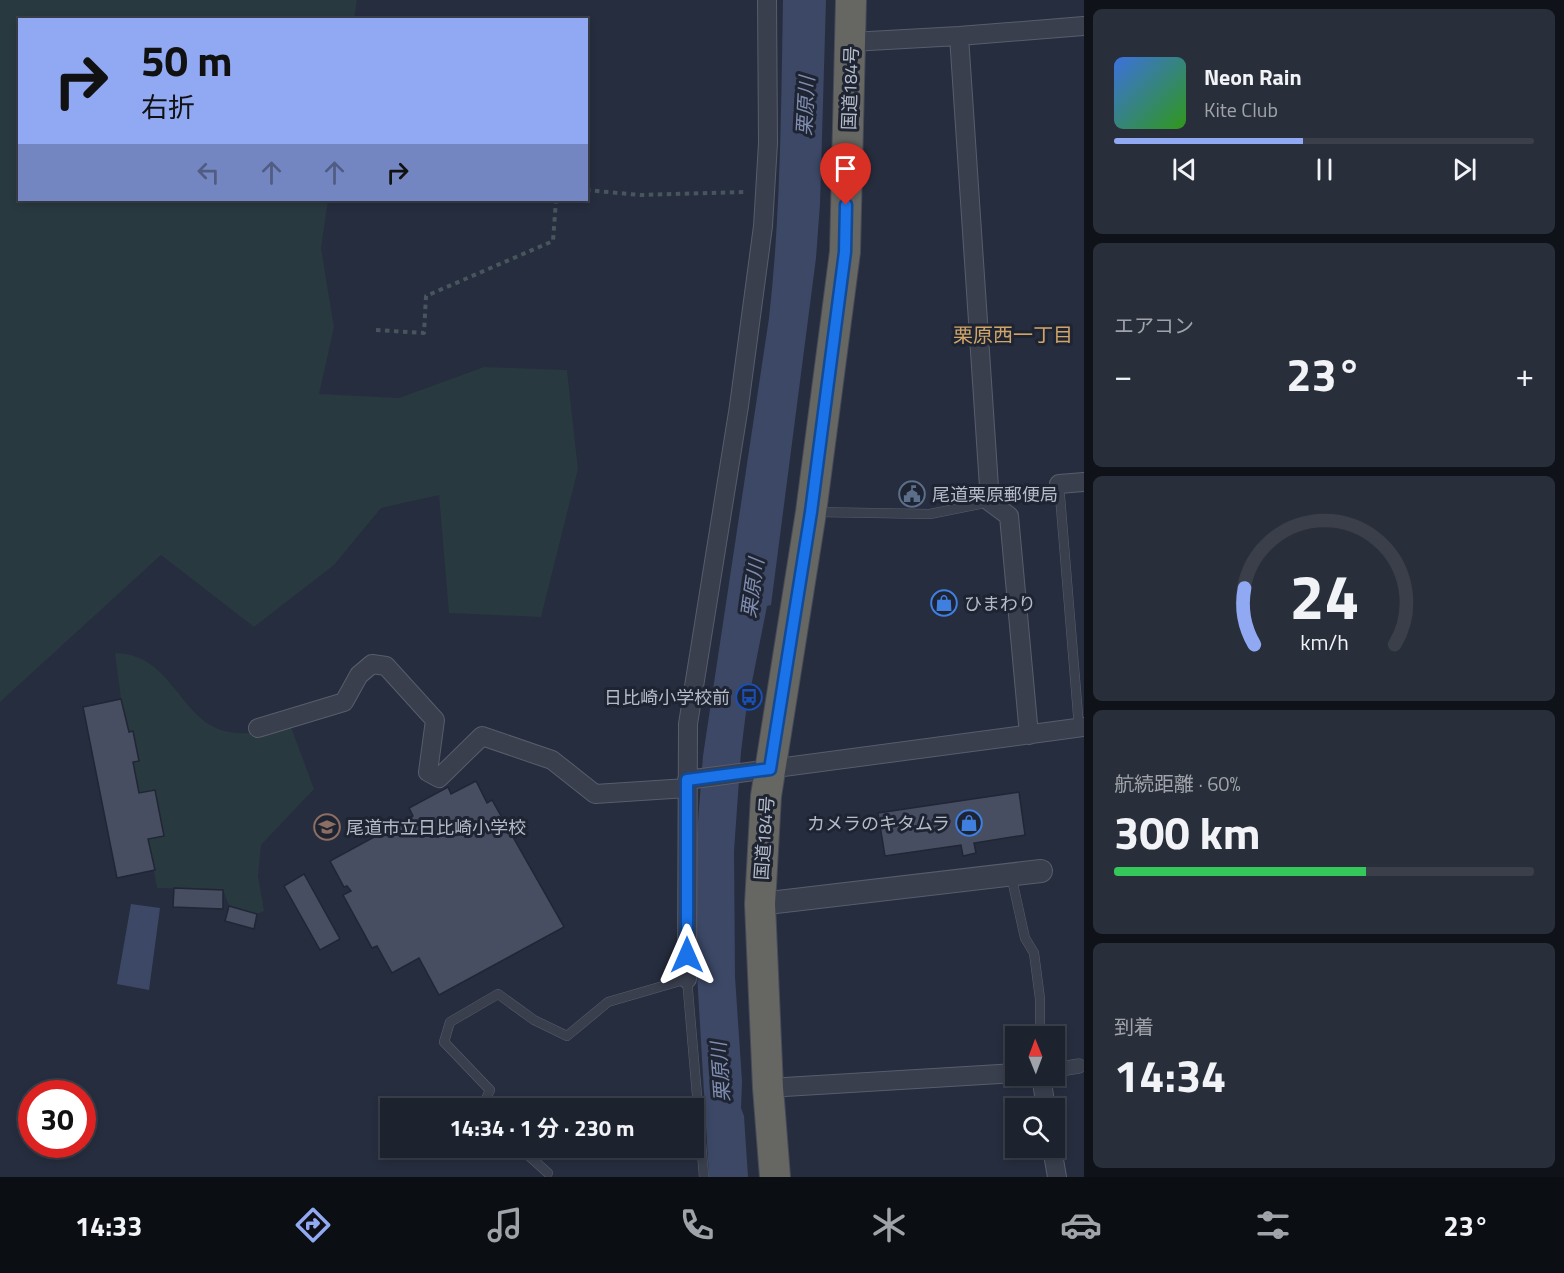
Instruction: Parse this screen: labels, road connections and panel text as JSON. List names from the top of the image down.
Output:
{
  "streets": {
    "highway": ["国道184号"]
  },
  "districts": ["栗原西一丁目"],
  "water": ["栗原川"],
  "places": {
    "public building": ["尾道栗原郵便局"],
    "shop": ["ひまわり", "カメラのキタムラ"],
    "bus stop": ["日比崎小学校前"],
    "school or university": ["尾道市立日比崎小学校"]
  },
  "north": "top",
  "page": {
    "turn": ["50 m", "右折"],
    "song": ["Neon Rain", "Kite Club"],
    "tile": [
      "エアコン",
      ["航続距離 · 60%", "300 km"],
      ["到着", "14:34"]
    ],
    "heat": ["−", "23°", "+"],
    "limit": "30",
    "trip": "14:34 · 1 分 · 230 m",
    "tabs": ["14:33", "23°"],
    "gauge": ["24", "km/h"]
  }
}
